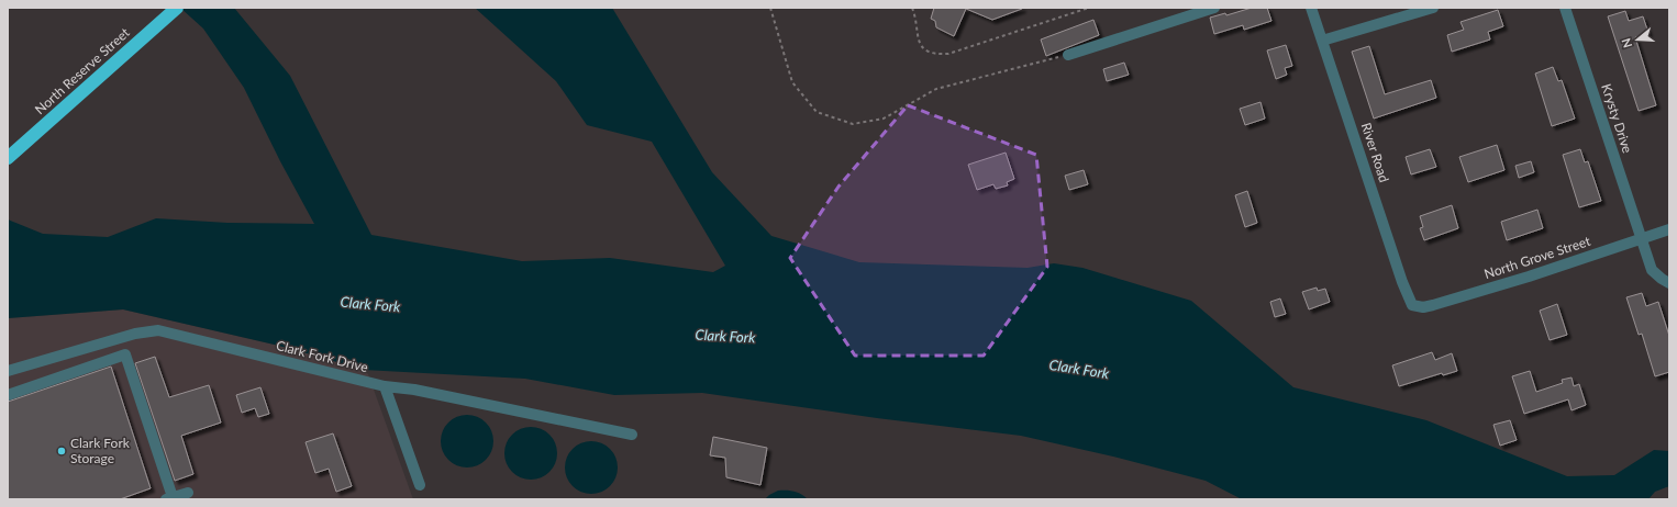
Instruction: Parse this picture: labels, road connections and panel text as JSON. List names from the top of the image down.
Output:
{
  "streets": {
    "highway": ["North Reserve Street"],
    "street": [
      "Krysty Drive",
      "River Road",
      "North Grove Street",
      "Clark Fork Drive"
    ]
  },
  "crossings": [
    ["Krysty Drive", "North Grove Street"],
    ["River Road", "North Grove Street"]
  ],
  "water": ["Clark Fork"],
  "places": ["Clark Fork Storage"],
  "north": "left"
}
